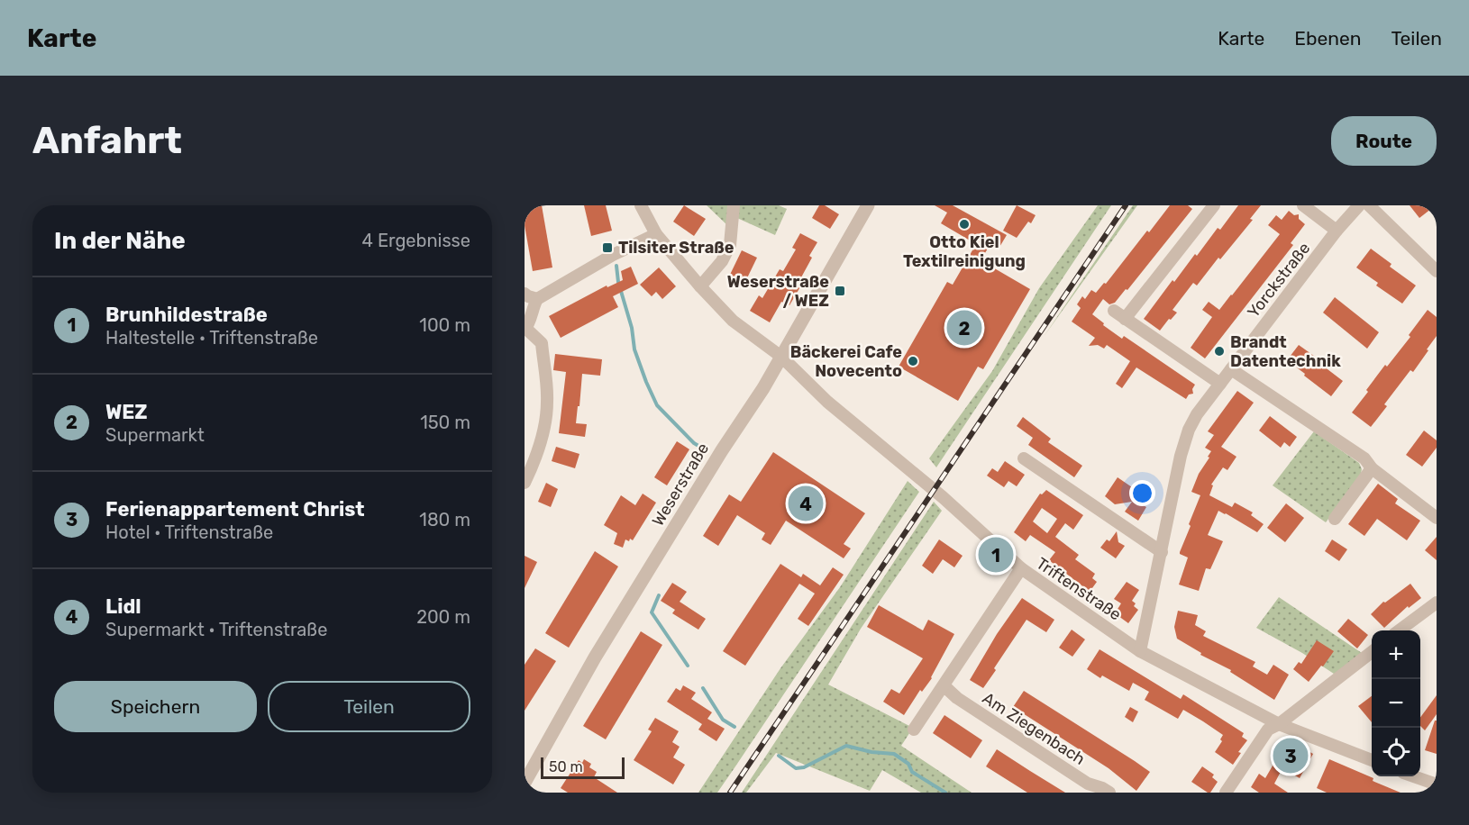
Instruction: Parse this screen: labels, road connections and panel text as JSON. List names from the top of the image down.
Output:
{
  "streets": {
    "street": [
      "Yorckstraße",
      "Weserstraße",
      "Triftenstraße",
      "Am Ziegenbach"
    ]
  },
  "crossings": [
    ["Yorckstraße", "Triftenstraße"],
    ["Weserstraße", "Triftenstraße"]
  ],
  "places": {
    "other": ["Otto Kiel Textilreinigung", "Brandt Datentechnik", "Bäckerei Cafe Novecento"],
    "transit": ["Tilsiter Straße", "Weserstraße / WEZ"]
  },
  "scale_bar": "50 m",
  "page": {
    "header": "Karte",
    "nav": ["Karte", "Ebenen", "Teilen"],
    "buttons": [
      "Route",
      ["Speichern", "Teilen"]
    ],
    "title": "Anfahrt",
    "heading": ["In der Nähe", "4 Ergebnisse"],
    "list": [
      {
        "mark": "1",
        "name": "Brunhildestraße",
        "note": "Haltestelle · Triftenstraße",
        "value": "100 m"
      },
      {
        "mark": "2",
        "name": "WEZ",
        "note": "Supermarkt",
        "value": "150 m"
      },
      {
        "mark": "3",
        "name": "Ferienappartement Christ",
        "note": "Hotel · Triftenstraße",
        "value": "180 m"
      },
      {
        "mark": "4",
        "name": "Lidl",
        "note": "Supermarkt · Triftenstraße",
        "value": "200 m"
      }
    ],
    "pins": [
      "2",
      "4",
      "1",
      "3"
    ],
    "map_buttons": ["+", "−"],
    "scale": "50 m"
  }
}
